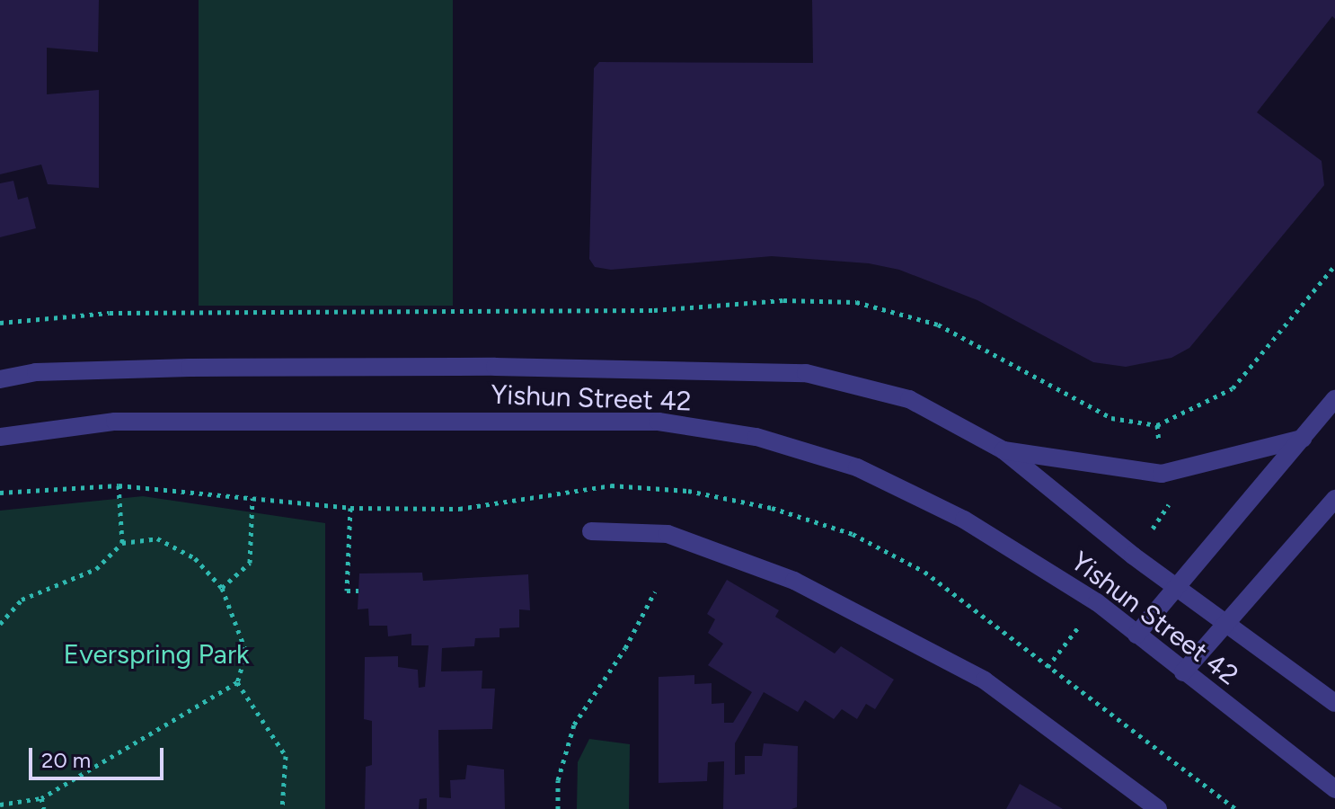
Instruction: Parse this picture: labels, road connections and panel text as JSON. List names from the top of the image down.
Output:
{
  "streets": {
    "street": ["Yishun Street 42"]
  },
  "parks": ["Everspring Park"],
  "scale_bar": "20 m"
}
